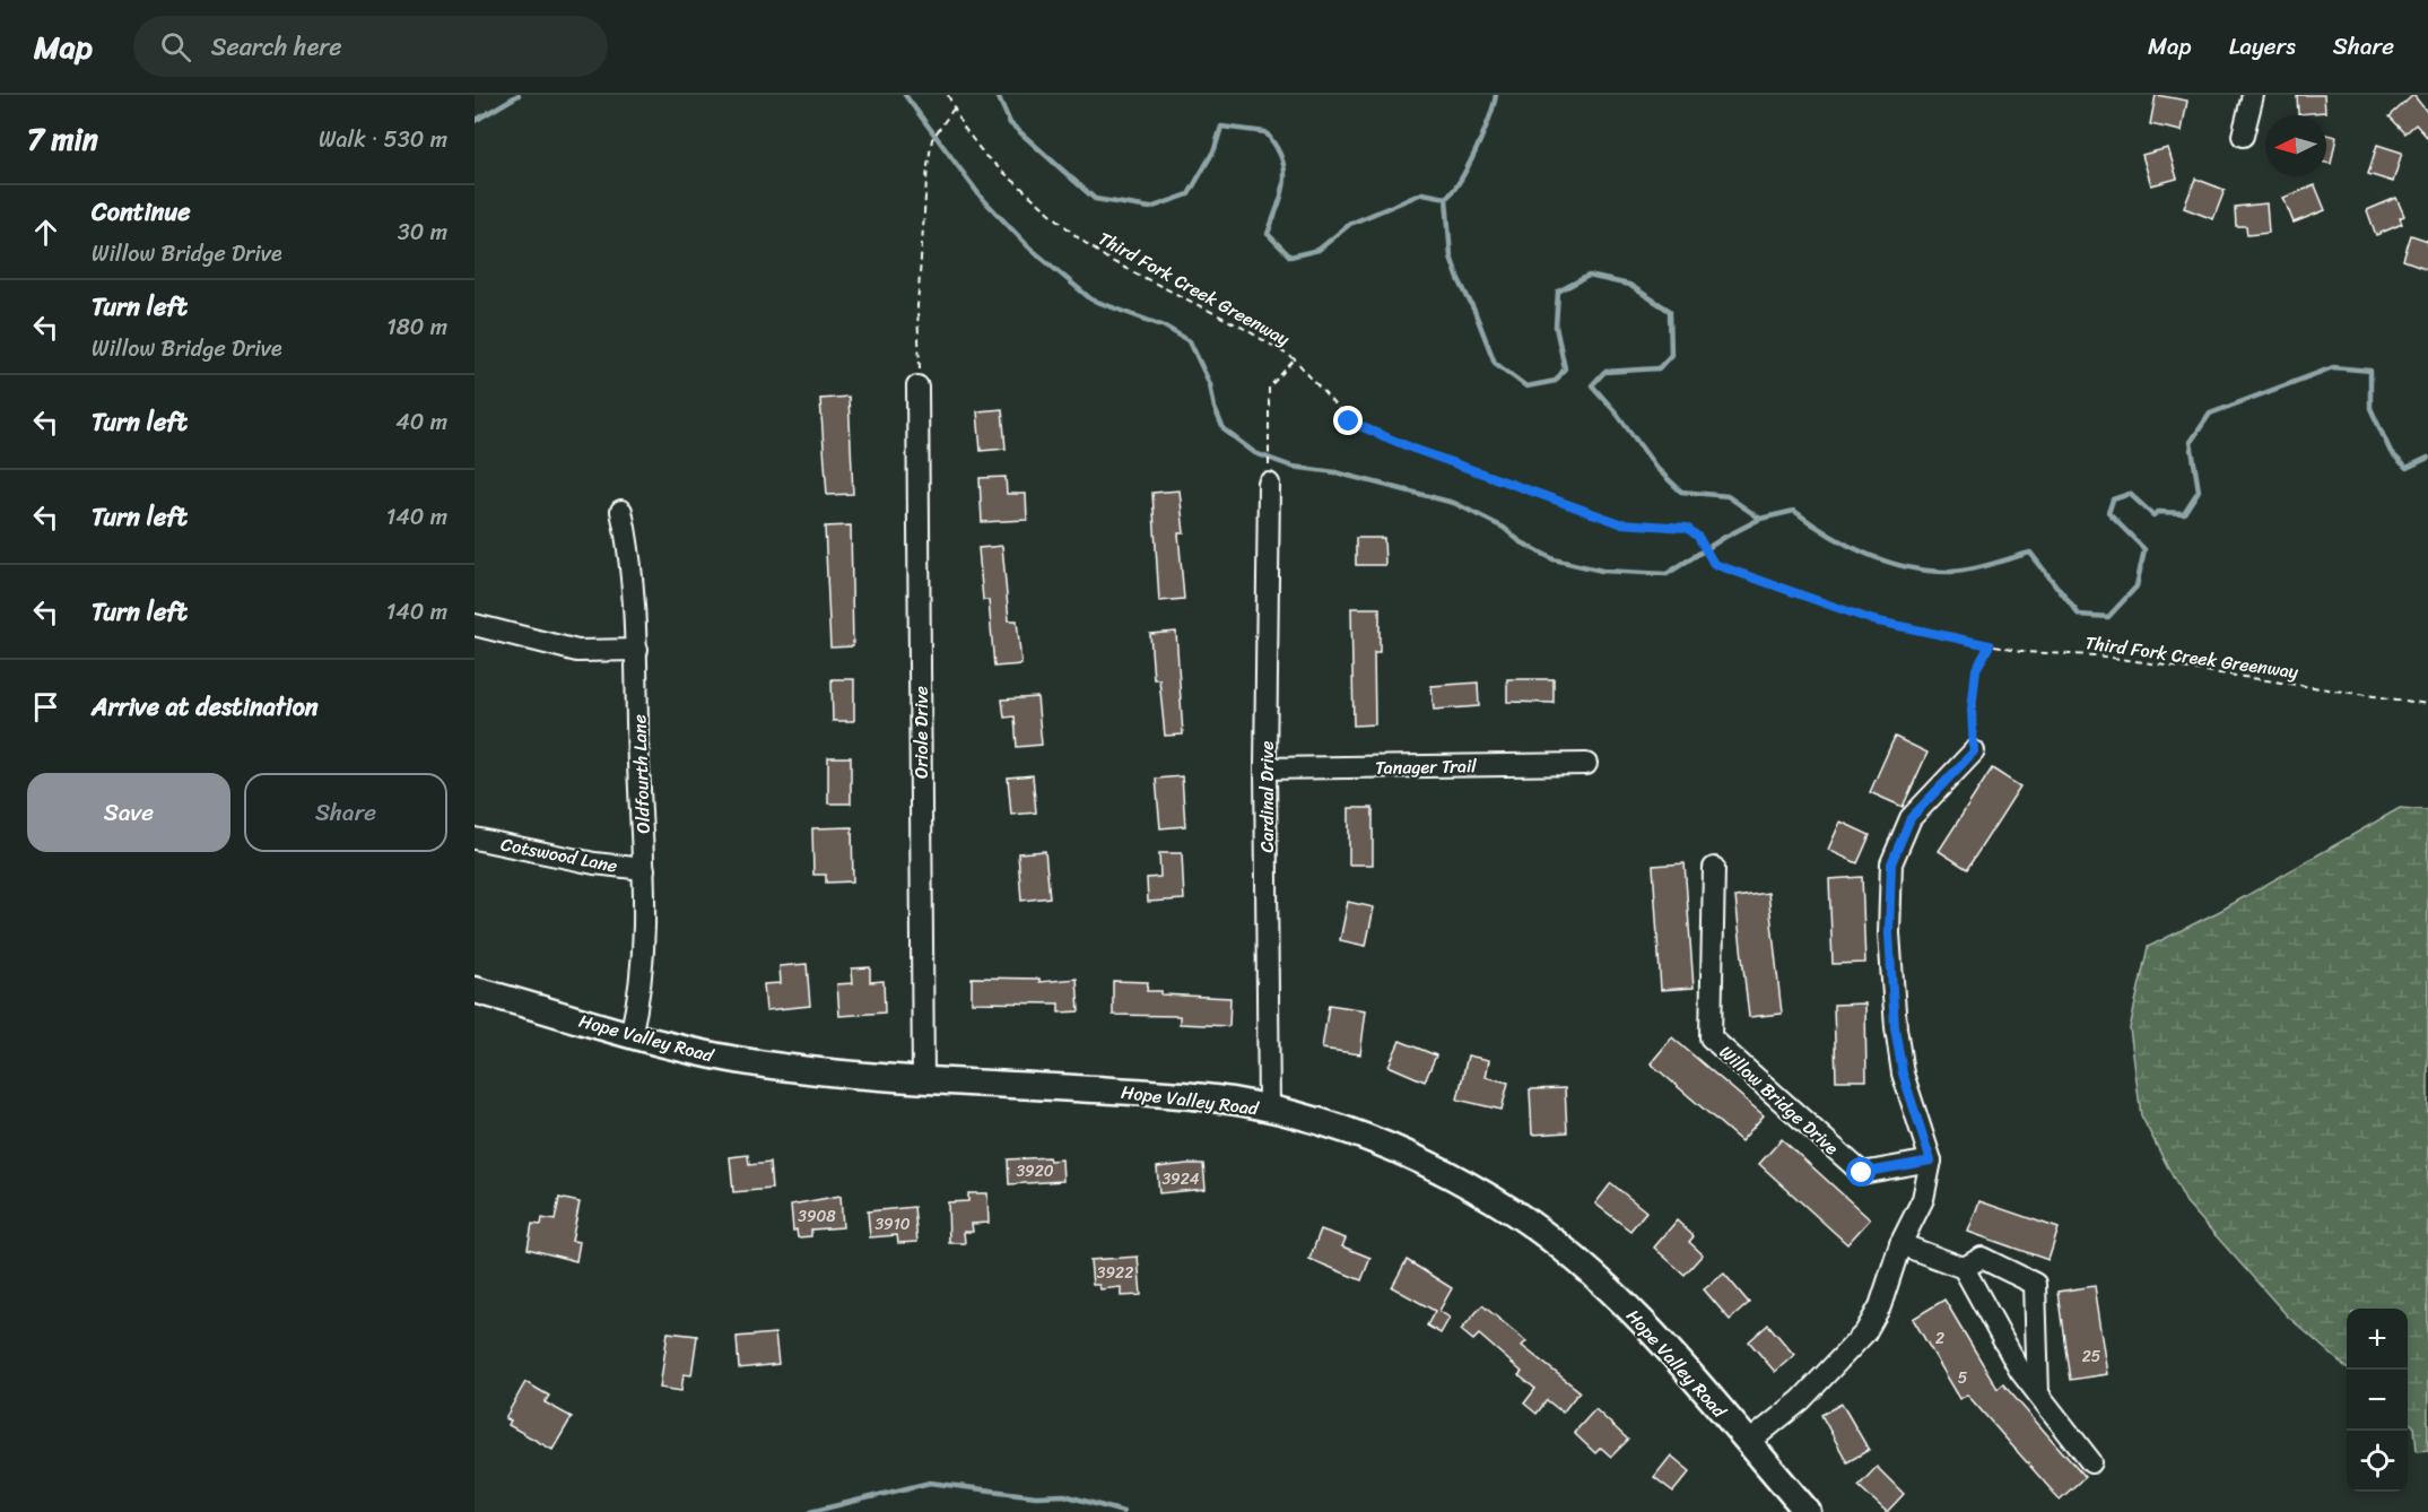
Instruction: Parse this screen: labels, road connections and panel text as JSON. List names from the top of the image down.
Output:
{
  "streets": {
    "main road": ["Hope Valley Road"],
    "street": [
      "Oriole Drive",
      "Tanager Trail",
      "Oldfourth Lane",
      "Cardinal Drive",
      "Cotswood Lane",
      "Willow Bridge Drive"
    ],
    "path": ["Third Fork Creek Greenway"]
  },
  "crossings": [
    ["Oriole Drive", "Hope Valley Road"],
    ["Tanager Trail", "Cardinal Drive"],
    ["Oldfourth Lane", "Cotswood Lane"],
    ["Oldfourth Lane", "Hope Valley Road"],
    ["Cardinal Drive", "Hope Valley Road"]
  ],
  "house_numbers": [
    "3920",
    "3924",
    "3908",
    "3910",
    "3922",
    "2",
    "25",
    "5"
  ],
  "north": "left",
  "page": {
    "header": "Map",
    "search": "Search here",
    "nav": ["Map", "Layers", "Share"],
    "heading": ["7 min", "Walk · 530 m"],
    "list": [
      ["Continue", "Willow Bridge Drive", "30 m"],
      ["Turn left", "Willow Bridge Drive", "180 m"],
      ["Turn left", "40 m"],
      ["Turn left", "140 m"],
      ["Turn left", "140 m"],
      "Arrive at destination"
    ],
    "buttons": ["Save", "Share"],
    "map_buttons": ["+", "−"]
  }
}
